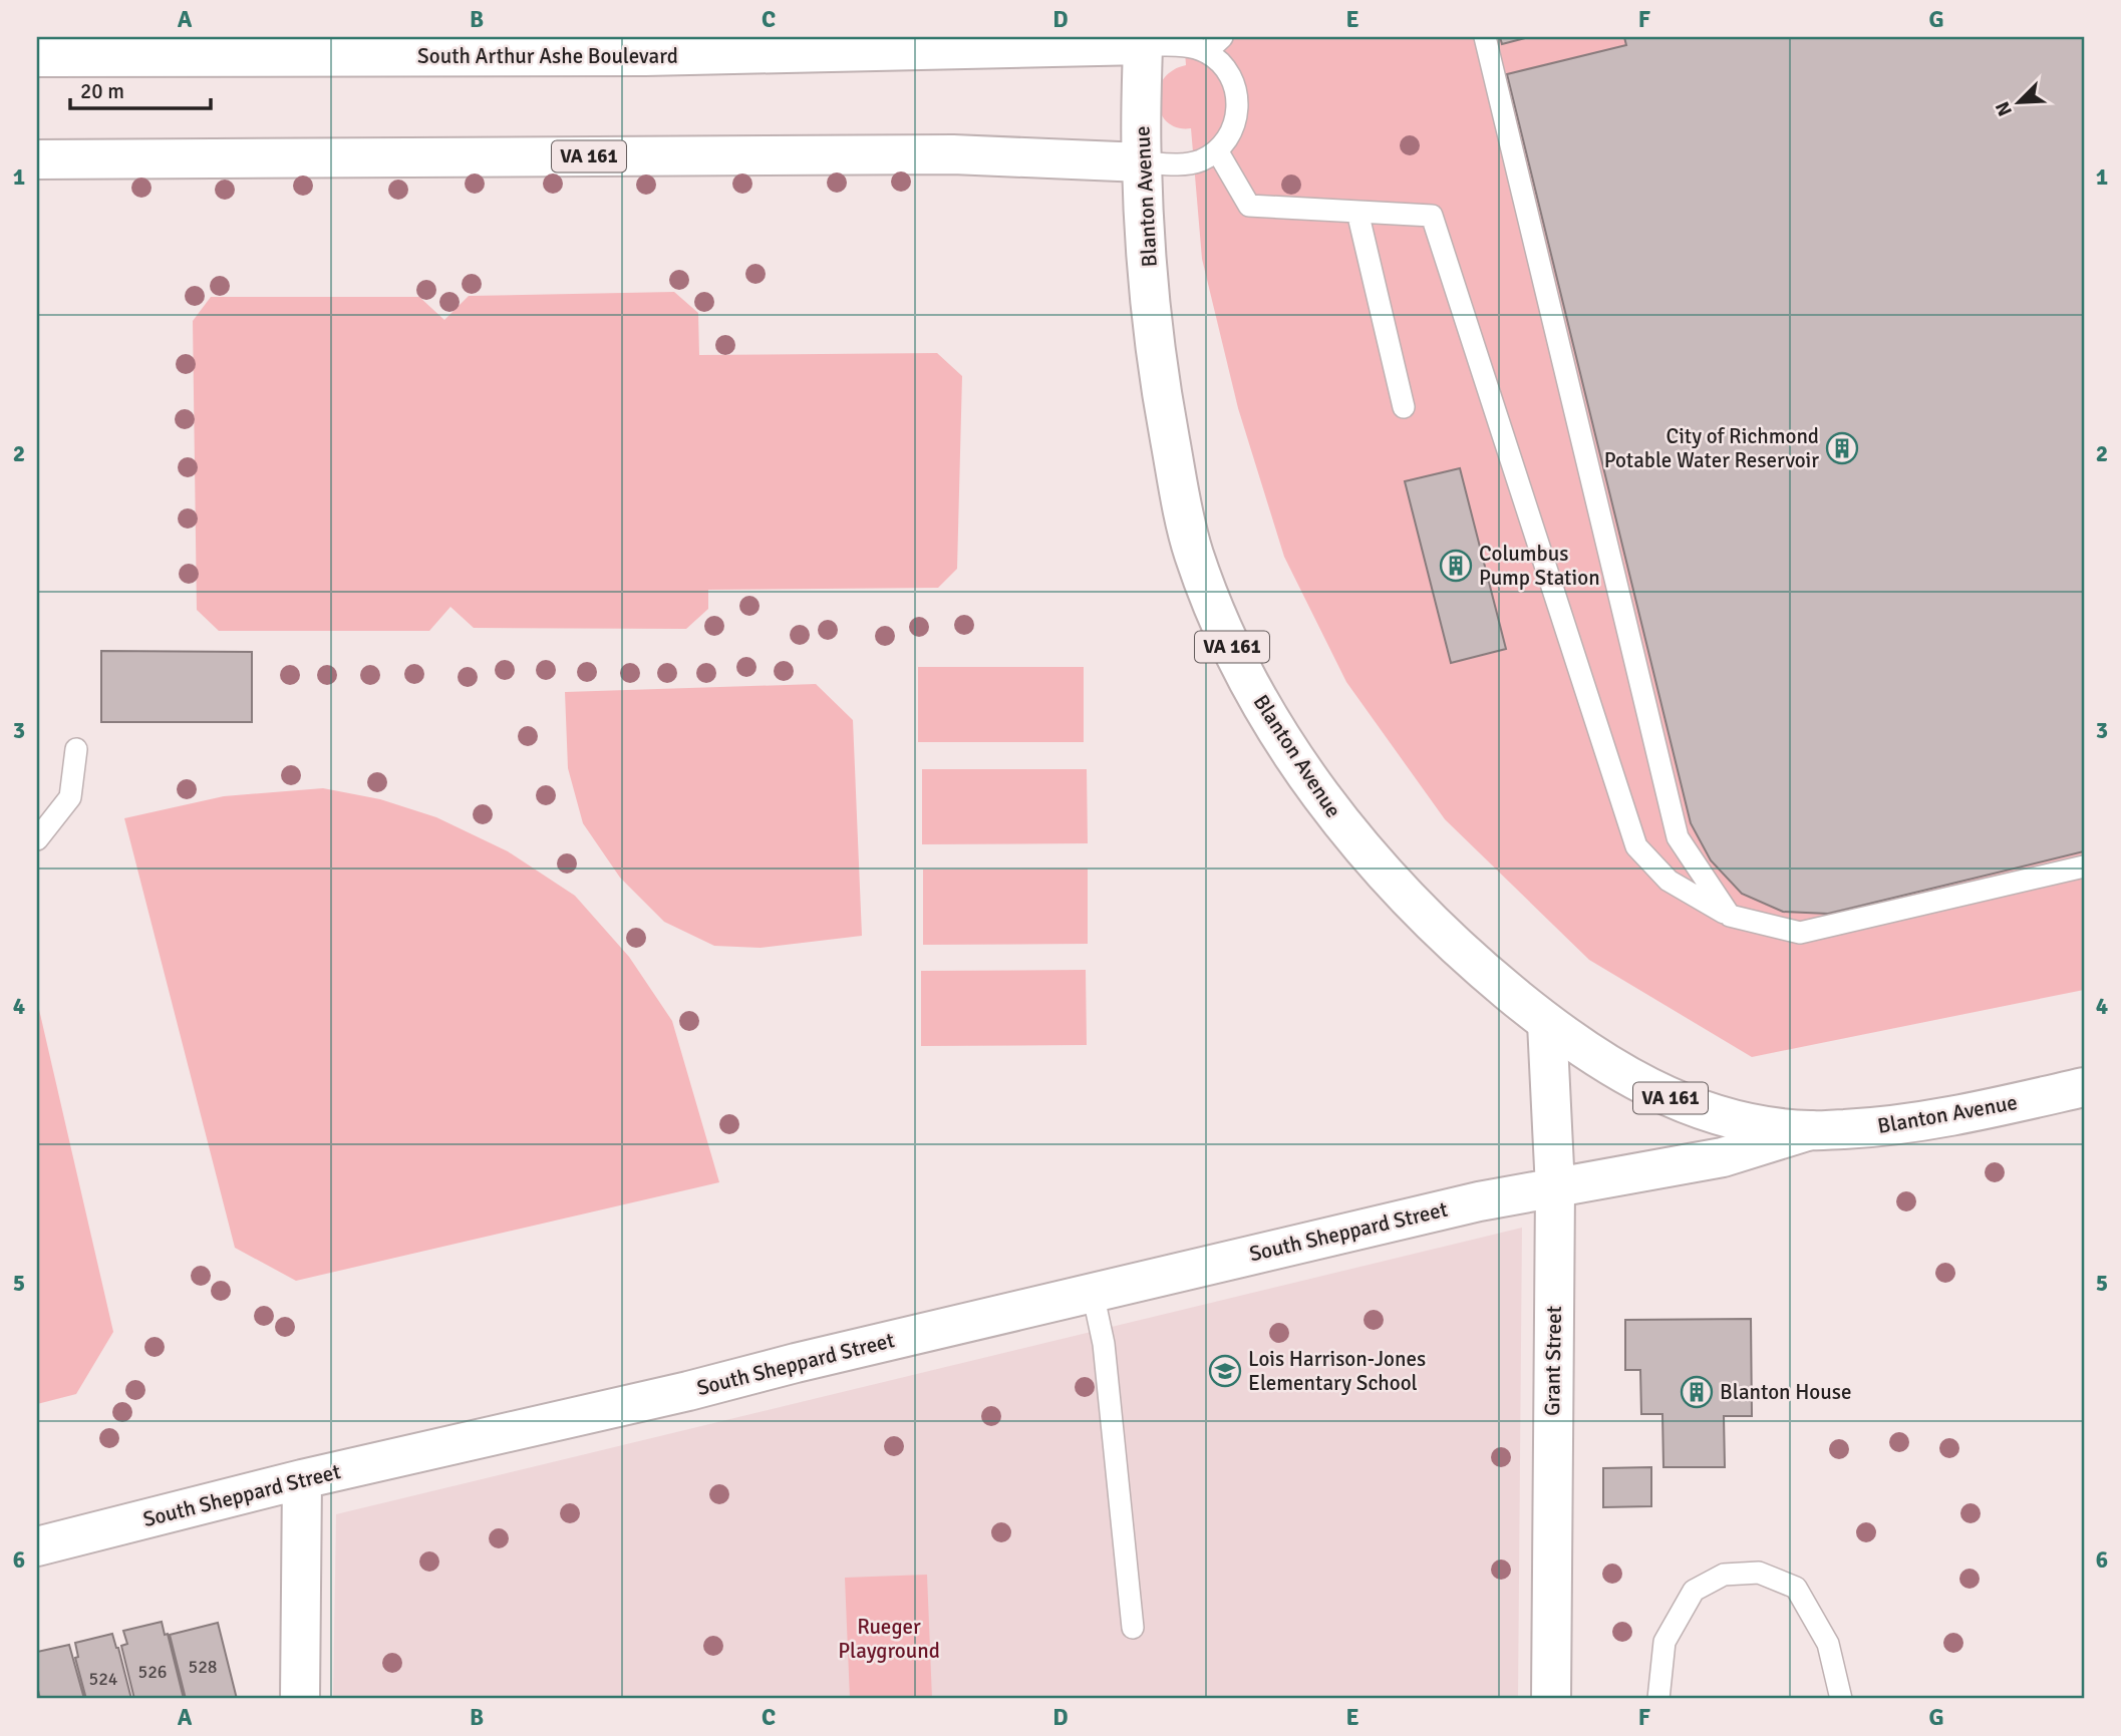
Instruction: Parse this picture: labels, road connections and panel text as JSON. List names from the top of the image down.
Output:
{
  "streets": {
    "main road": [
      "South Arthur Ashe Boulevard",
      "VA 161",
      "Blanton Avenue",
      "South Sheppard Street",
      "Grant Street"
    ]
  },
  "crossings": [
    ["South Arthur Ashe Boulevard", "Blanton Avenue"],
    ["VA 161", "Blanton Avenue"],
    ["Blanton Avenue", "South Sheppard Street"],
    ["Blanton Avenue", "Grant Street"],
    ["South Sheppard Street", "Grant Street"]
  ],
  "parks": ["Rueger Playground"],
  "places": {
    "building": ["City of Richmond Potable Water Reservoir", "Columbus Pump Station", "Blanton House"],
    "school or university": ["Lois Harrison-Jones Elementary School"]
  },
  "house_numbers": ["528", "526", "524"],
  "scale_bar": "20 m",
  "north": "bottom left",
  "grid": {
    "columns": [
      "A",
      "B",
      "C",
      "D",
      "E",
      "F",
      "G"
    ],
    "rows": [
      "1",
      "2",
      "3",
      "4",
      "5",
      "6"
    ]
  }
}
